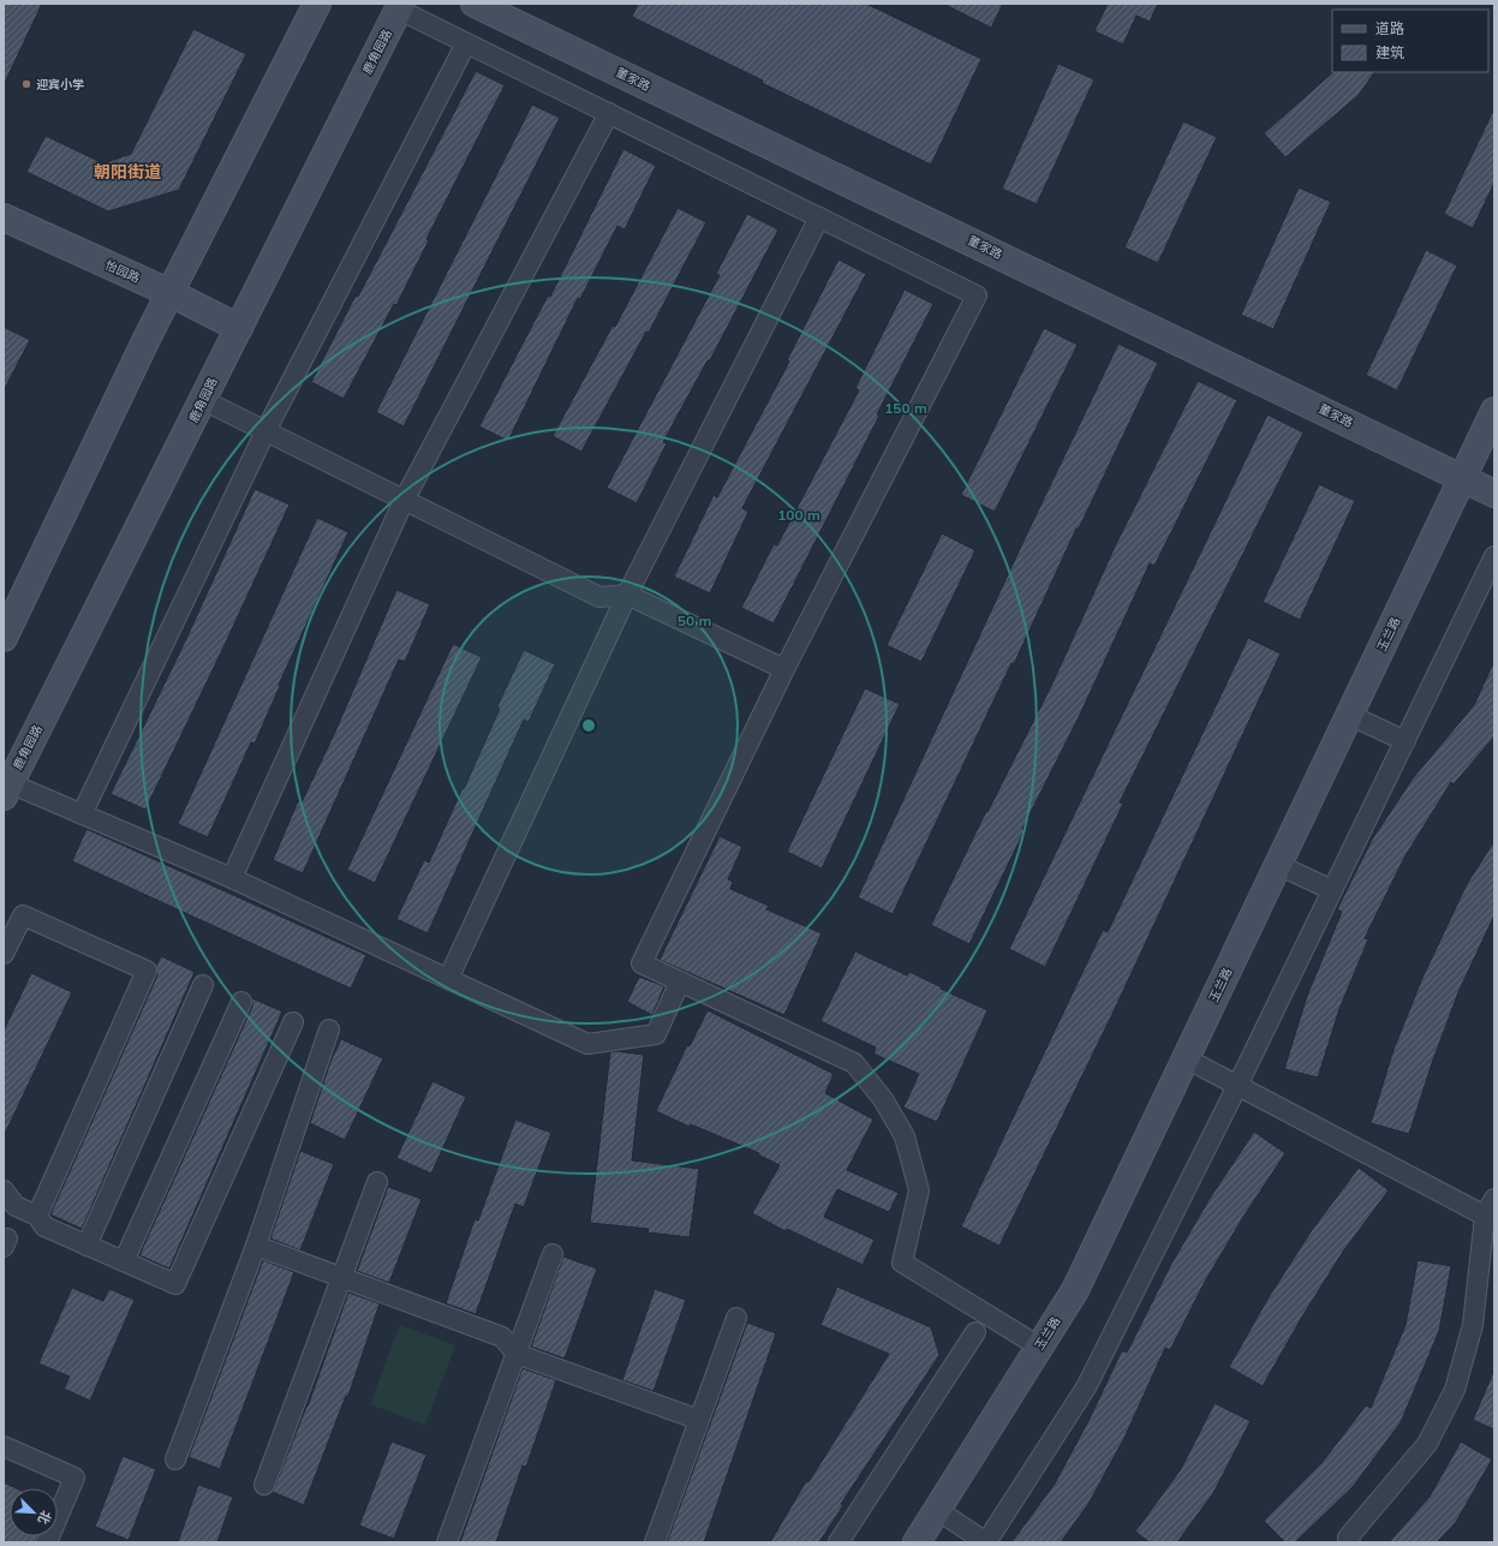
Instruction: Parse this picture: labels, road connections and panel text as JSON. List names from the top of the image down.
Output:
{
  "streets": {
    "street": [
      "鹿角园路",
      "董家路",
      "怡园路",
      "玉兰路"
    ]
  },
  "crossings": [
    ["鹿角园路", "怡园路"],
    ["董家路", "玉兰路"]
  ],
  "districts": ["朝阳街道"],
  "places": ["迎宾小学"],
  "legend": ["道路", "建筑"],
  "north": "bottom right",
  "rings": ["150 m", "100 m", "50 m"]
}
